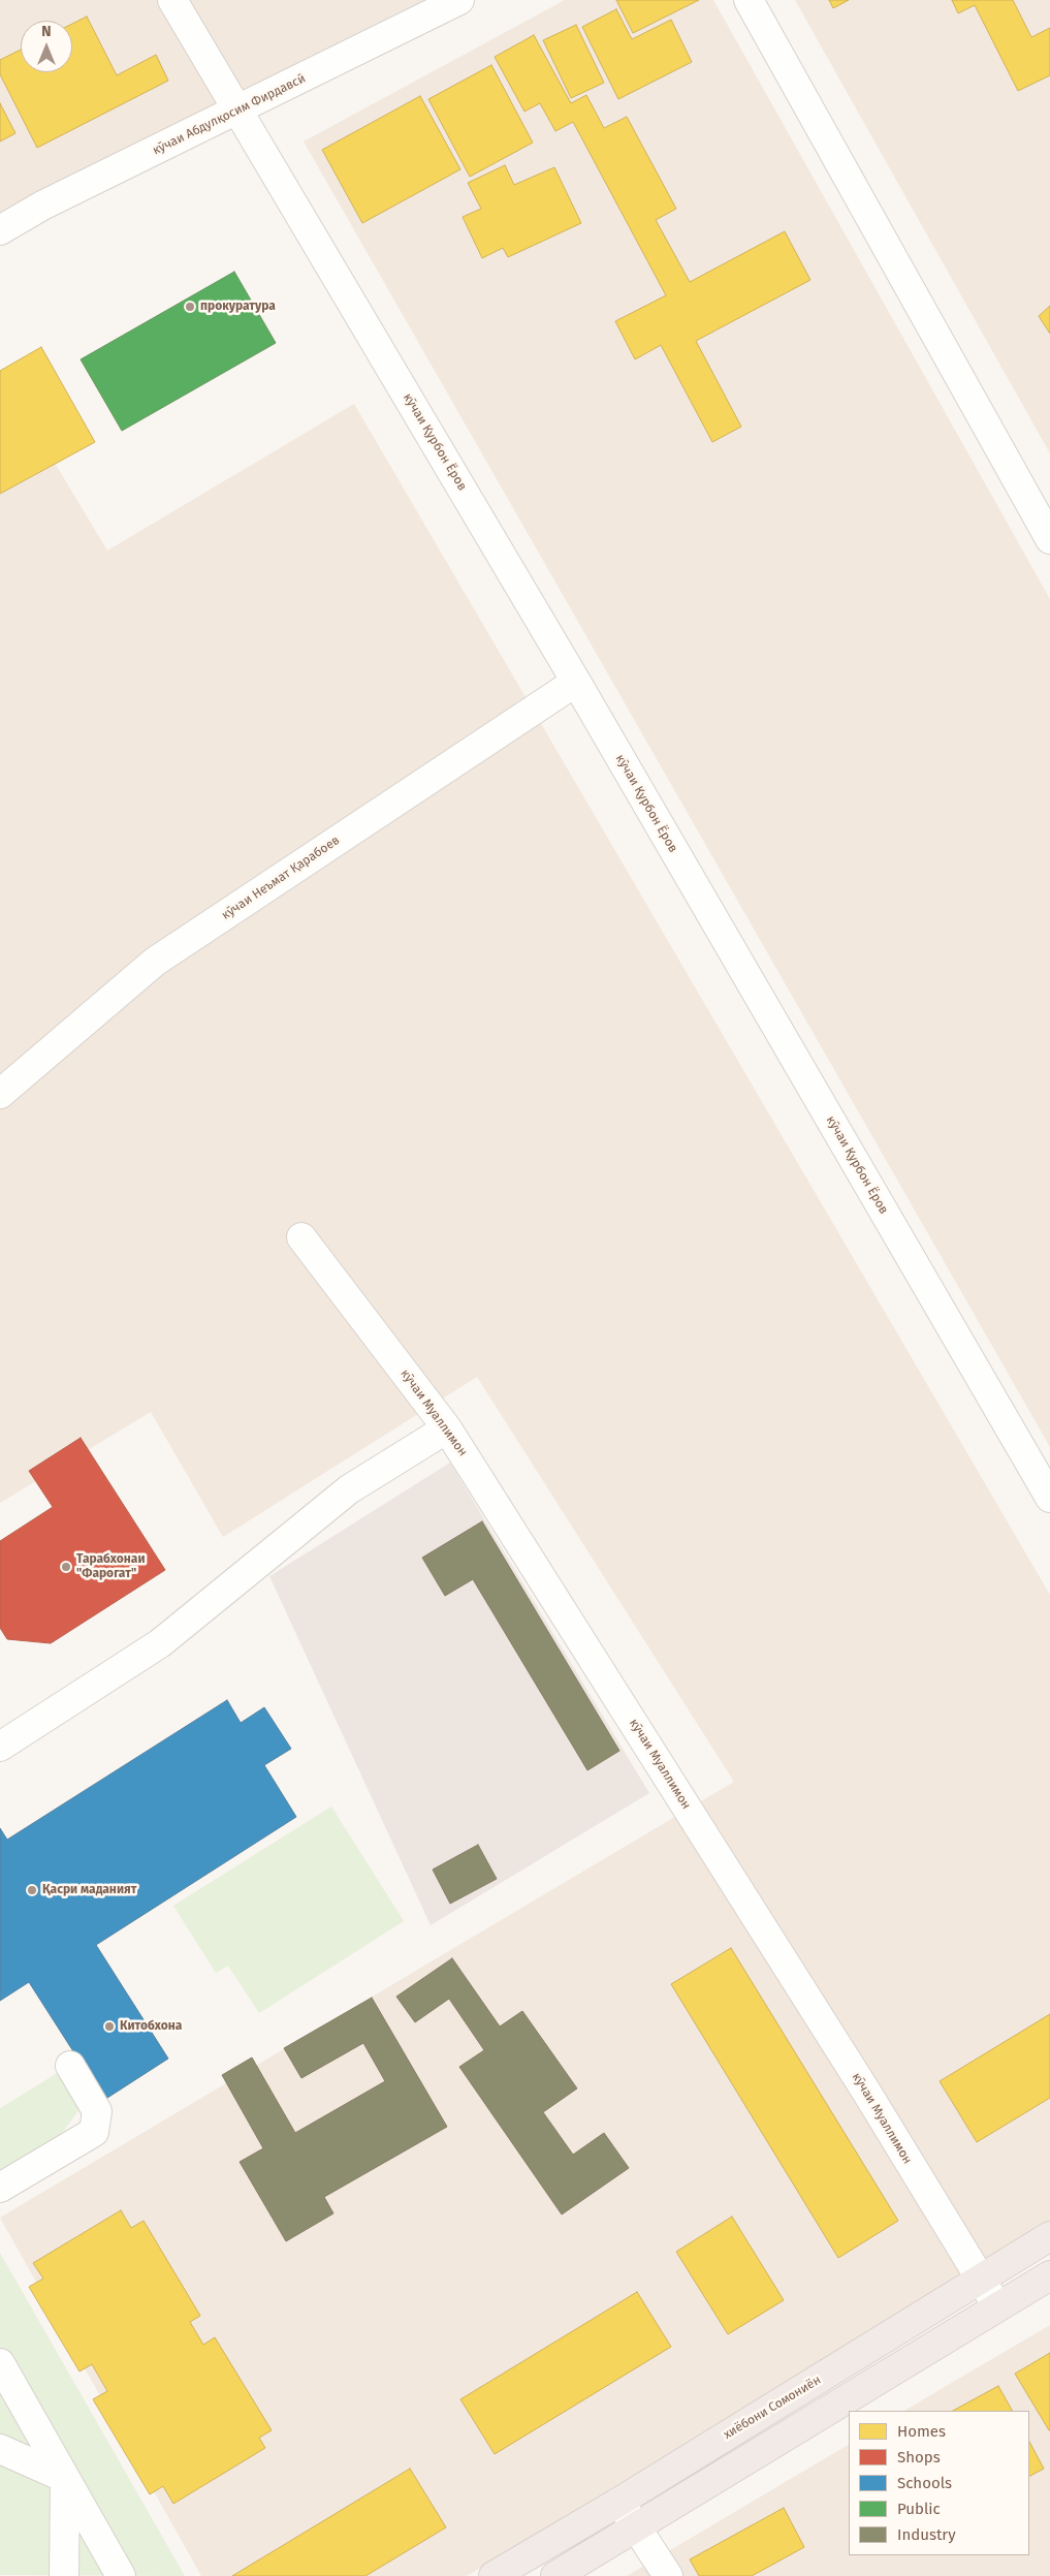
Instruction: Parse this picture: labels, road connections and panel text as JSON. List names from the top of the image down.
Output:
{
  "streets": {
    "highway": ["хиёбони Сомониён"],
    "street": [
      "кӯчаи Абдулқосим Фирдавсӣ",
      "кӯчаи Қурбон Ёров",
      "кӯчаи Неъмат Қарабоев",
      "кӯчаи Муаллимон"
    ]
  },
  "crossings": [
    ["кӯчаи Абдулқосим Фирдавсӣ", "кӯчаи Қурбон Ёров"],
    ["кӯчаи Қурбон Ёров", "кӯчаи Неъмат Қарабоев"],
    ["кӯчаи Муаллимон", "хиёбони Сомониён"]
  ],
  "places": [
    "прокуратура",
    "Тарабхонаи \"Фарогат\"",
    "Қасри маданият",
    "Китобхона"
  ],
  "legend": [
    "Homes",
    "Shops",
    "Schools",
    "Public",
    "Industry"
  ],
  "north": "top"
}
